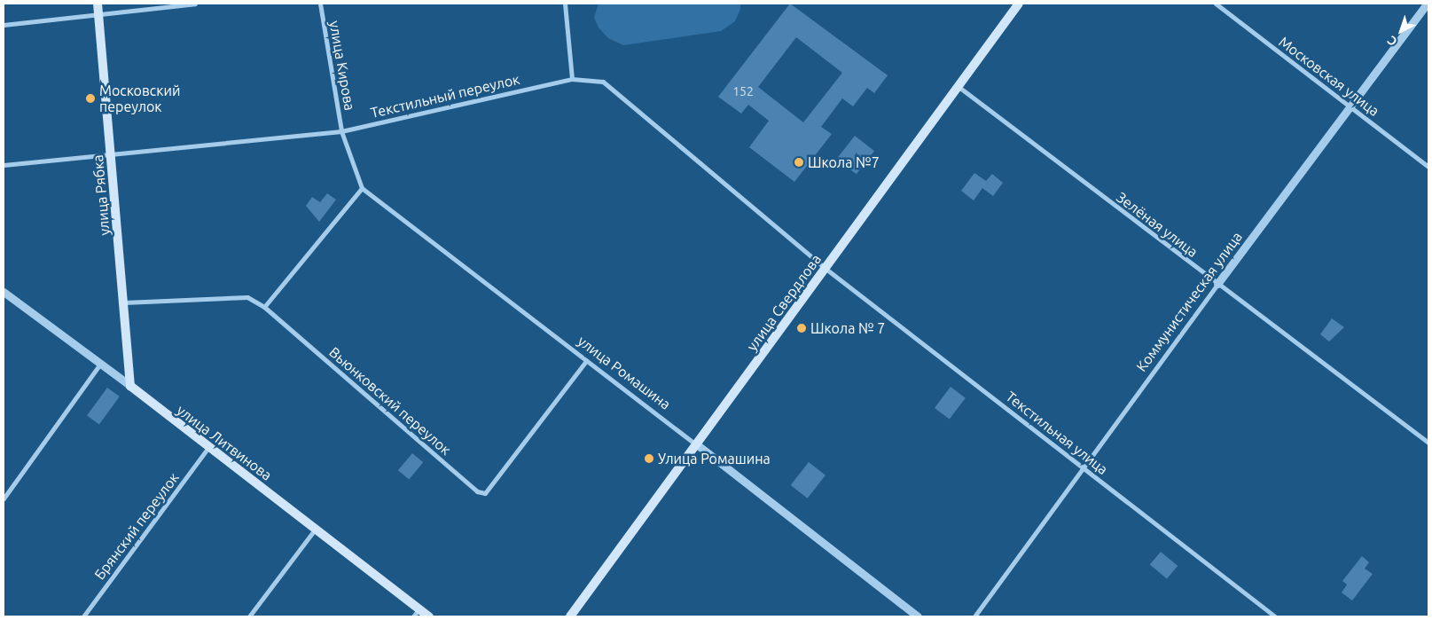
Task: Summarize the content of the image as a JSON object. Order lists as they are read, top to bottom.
{
  "streets": {
    "main road": ["улица Рябка", "улица Свердлова", "улица Литвинова"],
    "street": [
      "улица Кирова",
      "Московская улица",
      "Текстильный переулок",
      "Зелёная улица",
      "Коммунистическая улица",
      "улица Ромашина",
      "Вьюнковский переулок",
      "Текстильная улица",
      "Брянский переулок"
    ]
  },
  "crossings": [
    ["улица Кирова", "Текстильный переулок"],
    ["Московская улица", "Коммунистическая улица"],
    ["Текстильный переулок", "улица Рябка"],
    ["Текстильный переулок", "улица Свердлова"],
    ["Текстильный переулок", "Текстильная улица"],
    ["улица Рябка", "Вьюнковский переулок"],
    ["улица Рябка", "улица Литвинова"],
    ["Зелёная улица", "Коммунистическая улица"],
    ["Зелёная улица", "улица Свердлова"],
    ["Коммунистическая улица", "Текстильная улица"],
    ["улица Свердлова", "улица Ромашина"],
    ["улица Свердлова", "Текстильная улица"],
    ["улица Ромашина", "Вьюнковский переулок"],
    ["улица Литвинова", "Брянский переулок"]
  ],
  "places": [
    "Московский переулок",
    "Школа №7",
    "Школа № 7",
    "Улица Ромашина"
  ],
  "house_numbers": ["152"],
  "north": "bottom left"
}
